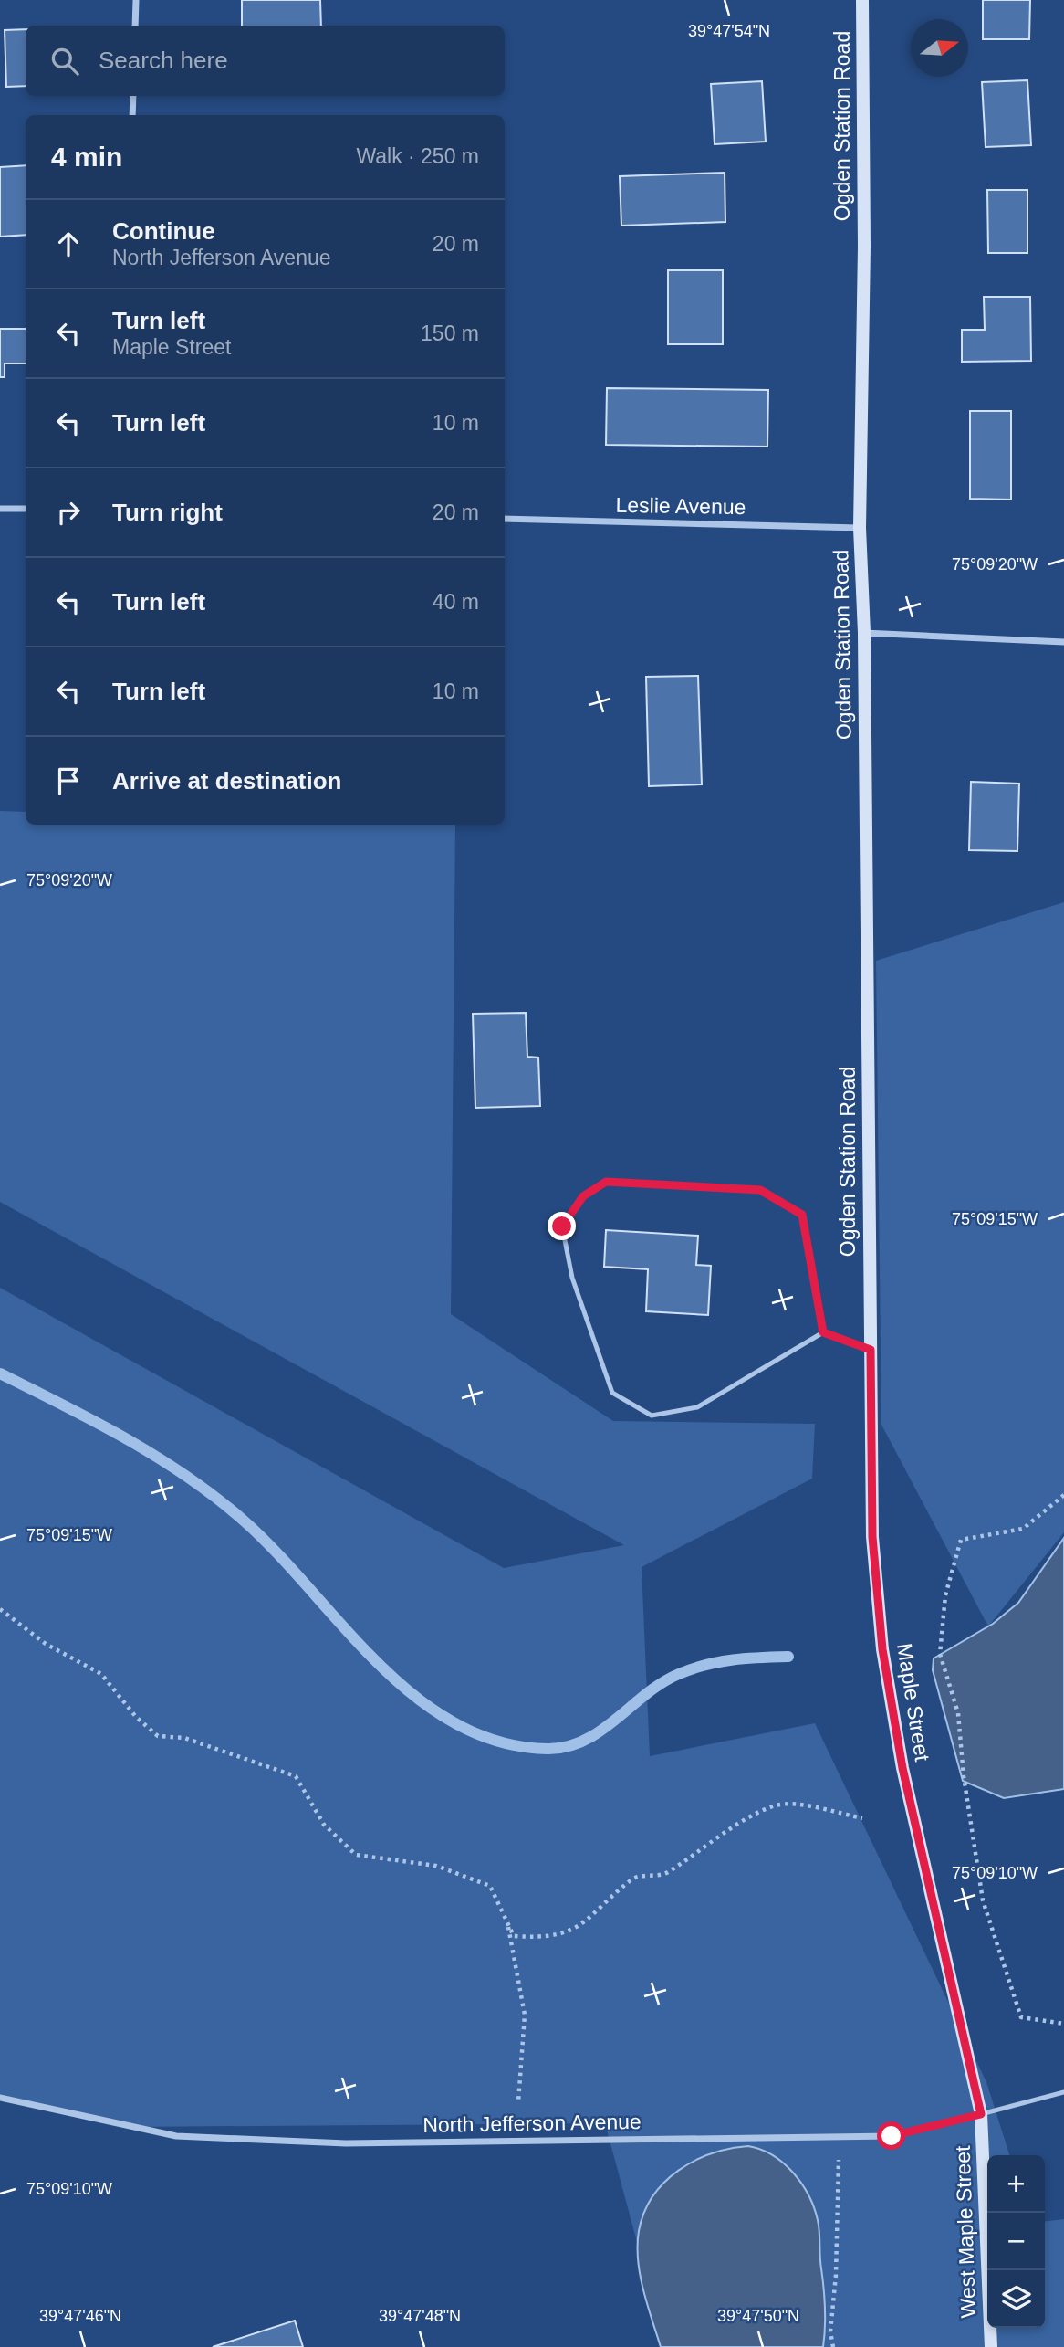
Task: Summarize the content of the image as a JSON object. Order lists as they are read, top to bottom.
{
  "streets": {
    "street": [
      "Ogden Station Road",
      "Leslie Avenue",
      "Maple Street",
      "North Jefferson Avenue",
      "West Maple Street"
    ]
  },
  "crossings": [
    ["Ogden Station Road", "Leslie Avenue"],
    ["Ogden Station Road", "Maple Street"],
    ["Maple Street", "North Jefferson Avenue"],
    ["Maple Street", "West Maple Street"],
    ["North Jefferson Avenue", "West Maple Street"]
  ],
  "north": "right",
  "page": {
    "search": "Search here",
    "heading": ["4 min", "Walk · 250 m"],
    "list": [
      ["Continue", "North Jefferson Avenue", "20 m"],
      ["Turn left", "Maple Street", "150 m"],
      ["Turn left", "10 m"],
      ["Turn right", "20 m"],
      ["Turn left", "40 m"],
      ["Turn left", "10 m"],
      "Arrive at destination"
    ],
    "map_buttons": ["+", "−"]
  },
  "coordinates": [
    "39°47'54\"N",
    "75°09'20\"W",
    "75°09'15\"W",
    "75°09'10\"W",
    "39°47'46\"N",
    "39°47'48\"N",
    "39°47'50\"N"
  ]
}
